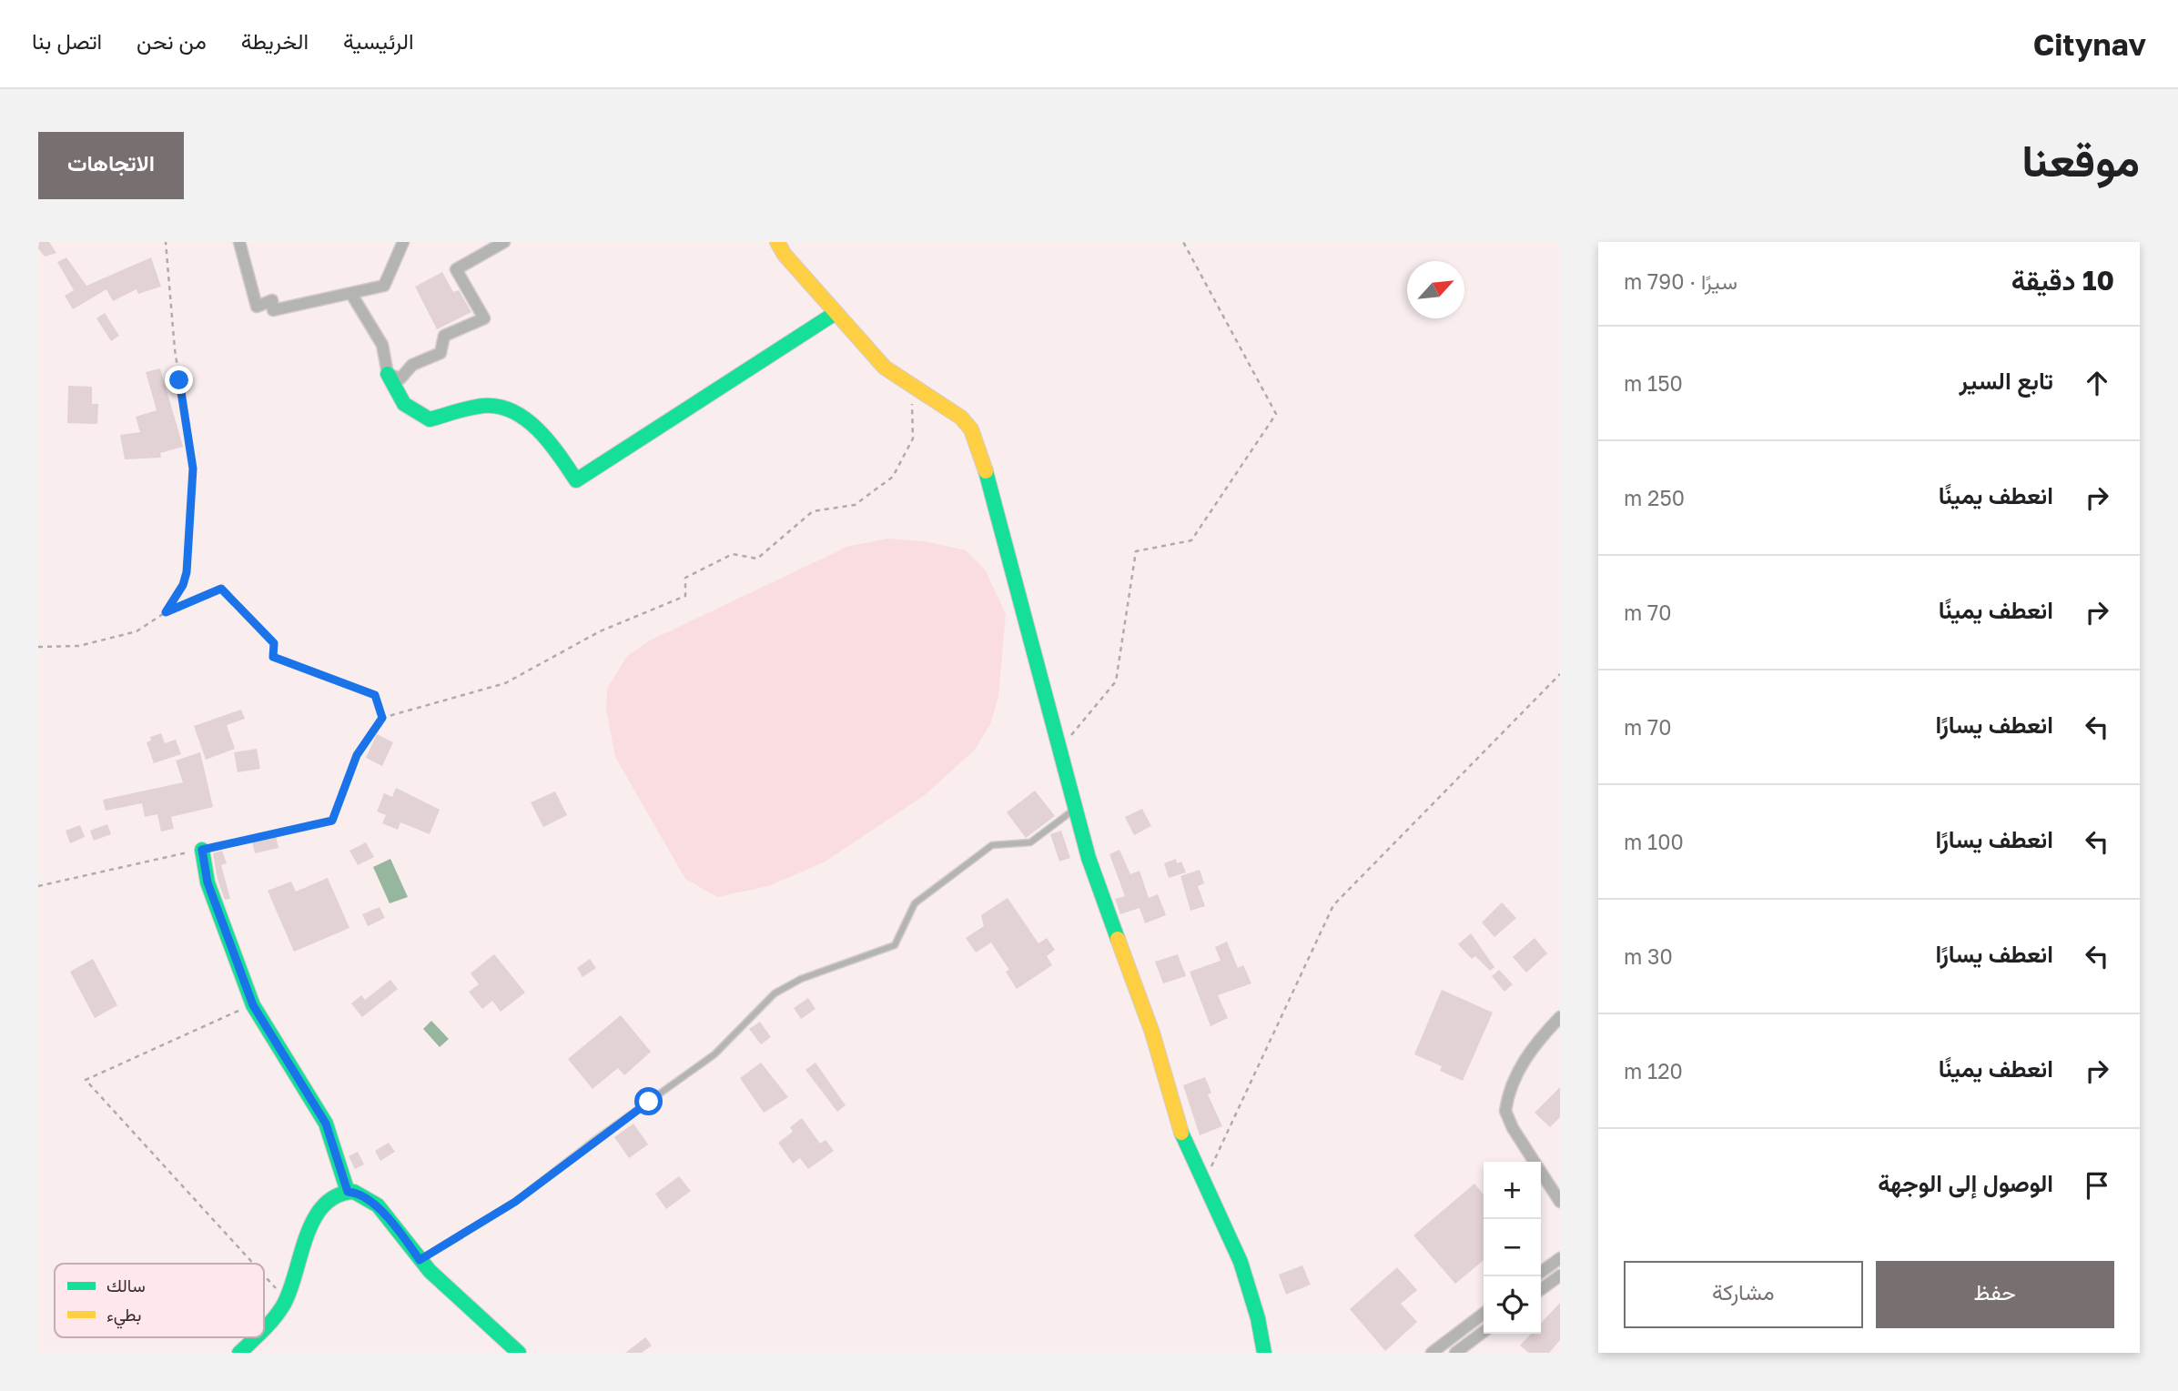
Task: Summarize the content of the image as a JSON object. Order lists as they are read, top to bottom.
{
  "legend": ["سالك", "بطيء"],
  "north": "top right",
  "page": {
    "header": "Citynav",
    "nav": [
      "الرئيسية",
      "الخريطة",
      "من نحن",
      "اتصل بنا"
    ],
    "title": "موقعنا",
    "buttons": [
      "الاتجاهات",
      ["حفظ", "مشاركة"]
    ],
    "heading": ["10 دقيقة", "سيرًا · 790 m"],
    "list": [
      ["تابع السير", "150 m"],
      ["انعطف يمينًا", "250 m"],
      ["انعطف يمينًا", "70 m"],
      ["انعطف يسارًا", "70 m"],
      ["انعطف يسارًا", "100 m"],
      ["انعطف يسارًا", "30 m"],
      ["انعطف يمينًا", "120 m"],
      "الوصول إلى الوجهة"
    ],
    "map_buttons": ["+", "−"]
  }
}
